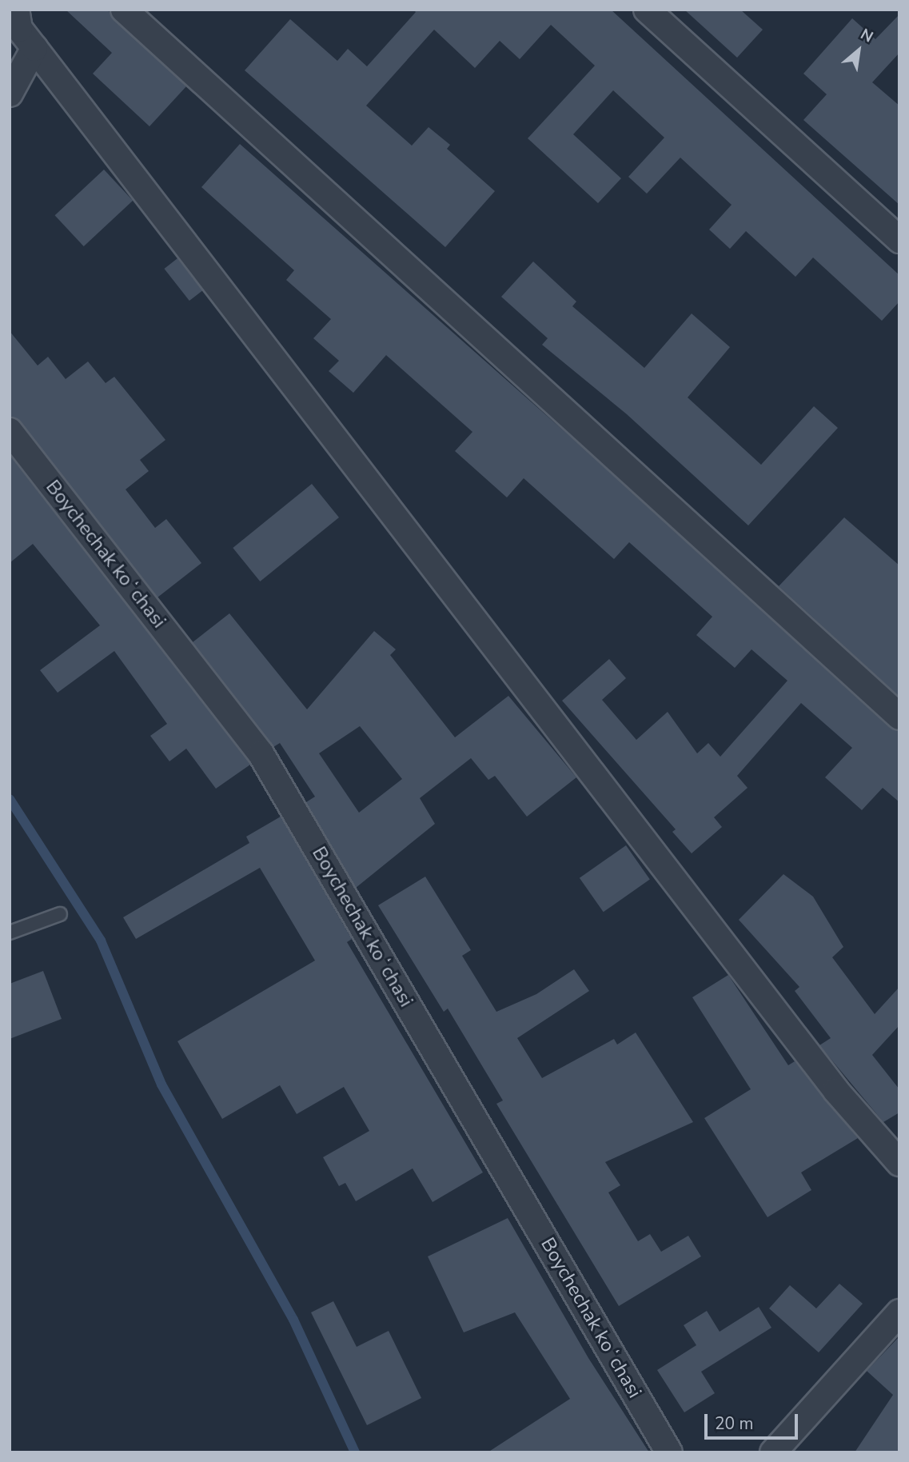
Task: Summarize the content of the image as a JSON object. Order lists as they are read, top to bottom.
{
  "streets": {
    "street": ["Boychechak koʻchasi"]
  },
  "scale_bar": "20 m",
  "north": "top right"
}
